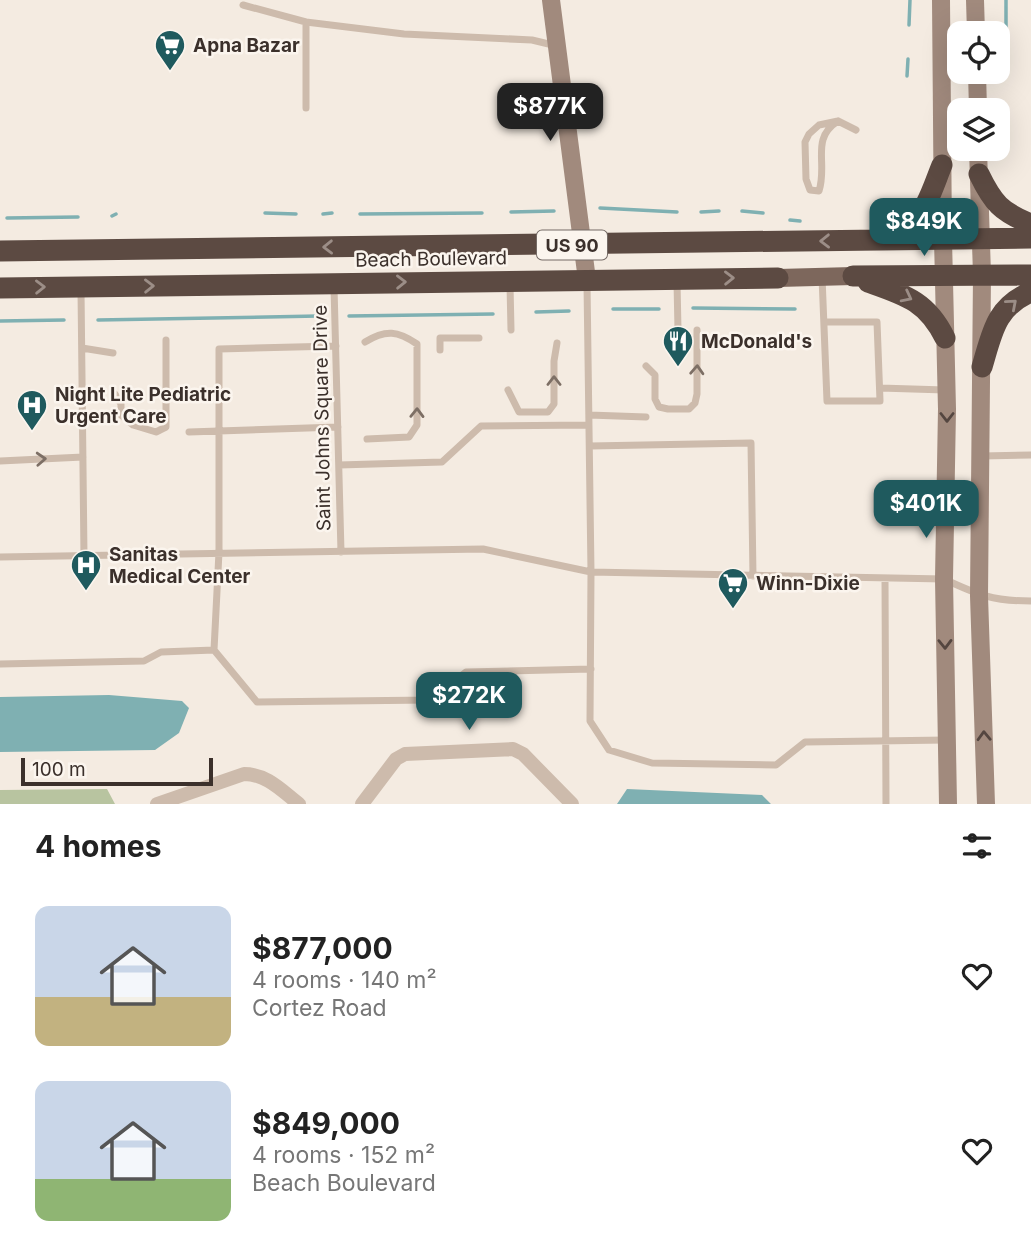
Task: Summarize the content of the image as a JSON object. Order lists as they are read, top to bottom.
{
  "streets": {
    "highway": ["US 90", "Beach Boulevard"],
    "lane": ["Saint Johns Square Drive"]
  },
  "crossings": [
    ["Beach Boulevard", "Saint Johns Square Drive"]
  ],
  "places": {
    "supermarket": ["Apna Bazar", "Winn-Dixie"],
    "restaurant": ["McDonald's"],
    "hospital": ["Night Lite Pediatric Urgent Care", "Sanitas Medical Center"]
  },
  "scale_bar": "100 m",
  "page": {
    "price": [
      "$877K",
      "$849K",
      "$401K",
      "$272K"
    ],
    "scale": "100 m",
    "heading": "4 homes",
    "list": [
      {
        "name": "$877,000",
        "note": "4 rooms · 140 m² · Cortez Road"
      },
      {
        "name": "$849,000",
        "note": "4 rooms · 152 m² · Beach Boulevard"
      }
    ]
  }
}
